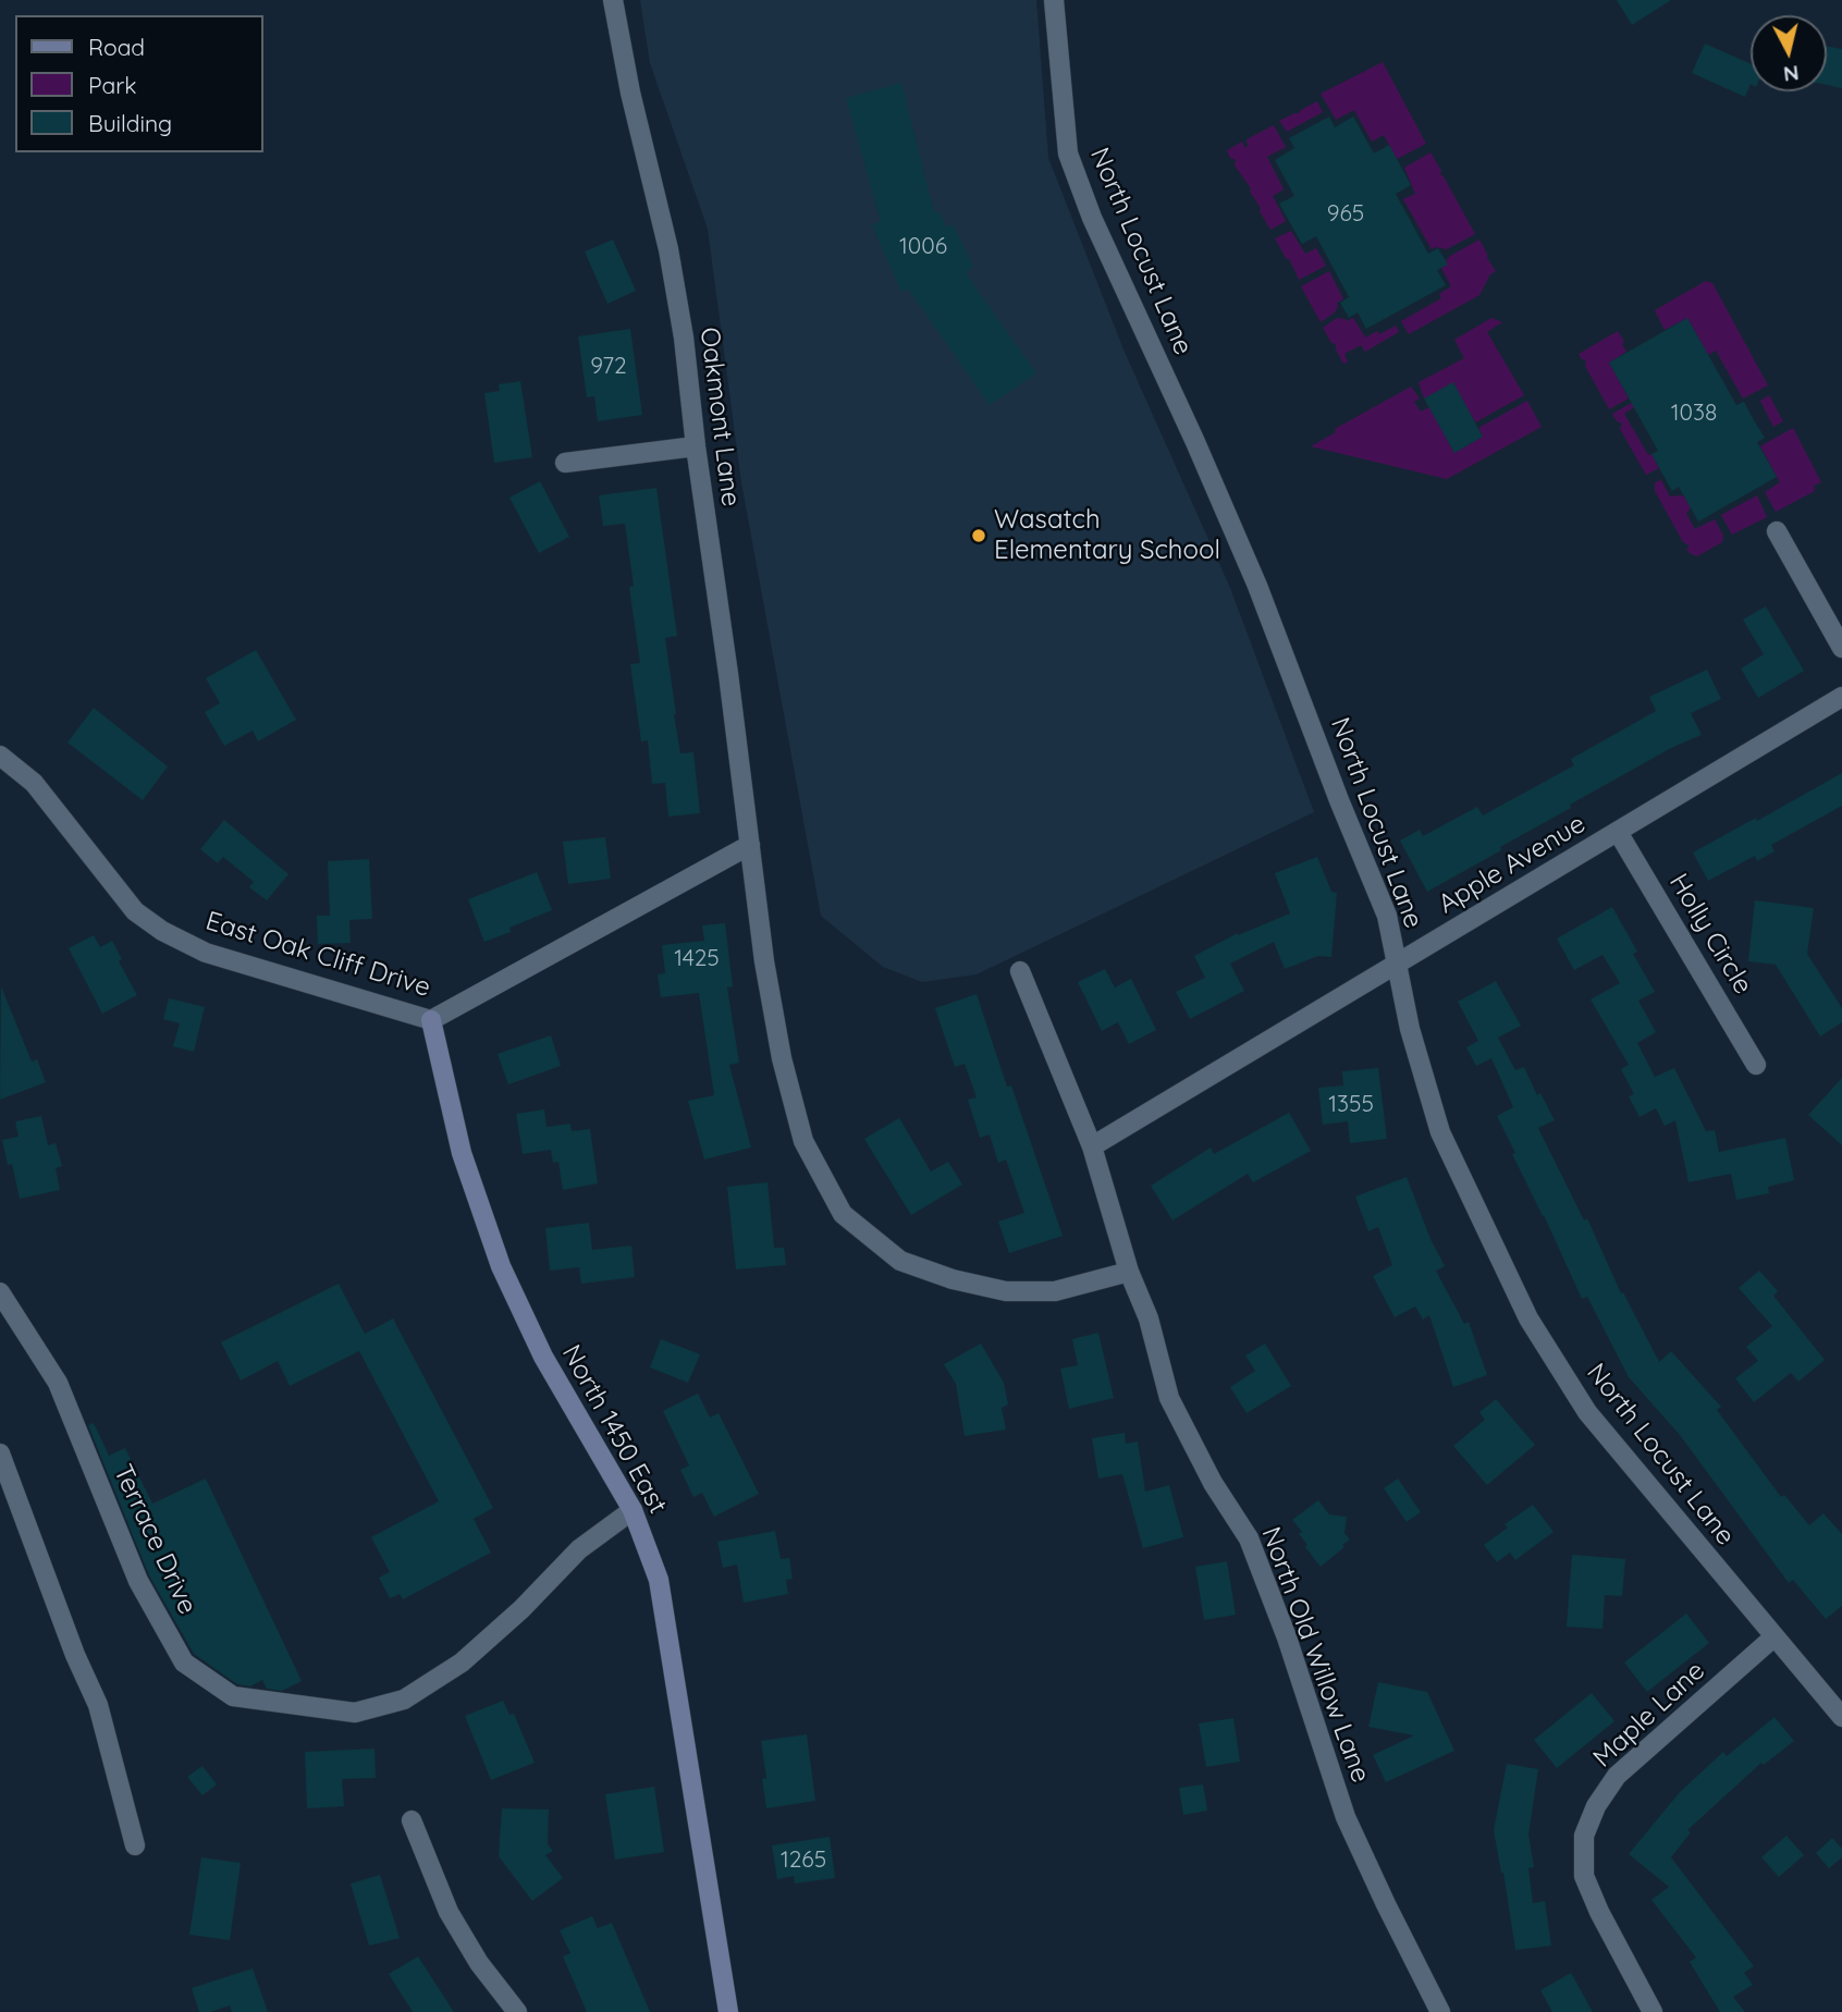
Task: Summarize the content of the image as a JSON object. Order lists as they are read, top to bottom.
{
  "streets": {
    "street": [
      "North Locust Lane",
      "Oakmont Lane",
      "Apple Avenue",
      "Holly Circle",
      "East Oak Cliff Drive",
      "North 1450 East",
      "Terrace Drive",
      "North Old Willow Lane",
      "Maple Lane"
    ]
  },
  "crossings": [
    ["North Locust Lane", "Apple Avenue"],
    ["North Locust Lane", "Maple Lane"],
    ["Oakmont Lane", "East Oak Cliff Drive"],
    ["Oakmont Lane", "North Old Willow Lane"],
    ["Apple Avenue", "Holly Circle"],
    ["Apple Avenue", "North Old Willow Lane"],
    ["East Oak Cliff Drive", "North 1450 East"],
    ["North 1450 East", "Terrace Drive"]
  ],
  "places": ["Wasatch Elementary School"],
  "house_numbers": [
    "965",
    "1006",
    "972",
    "1038",
    "1425",
    "1355",
    "1265"
  ],
  "legend": ["Road", "Park", "Building"],
  "north": "bottom"
}
